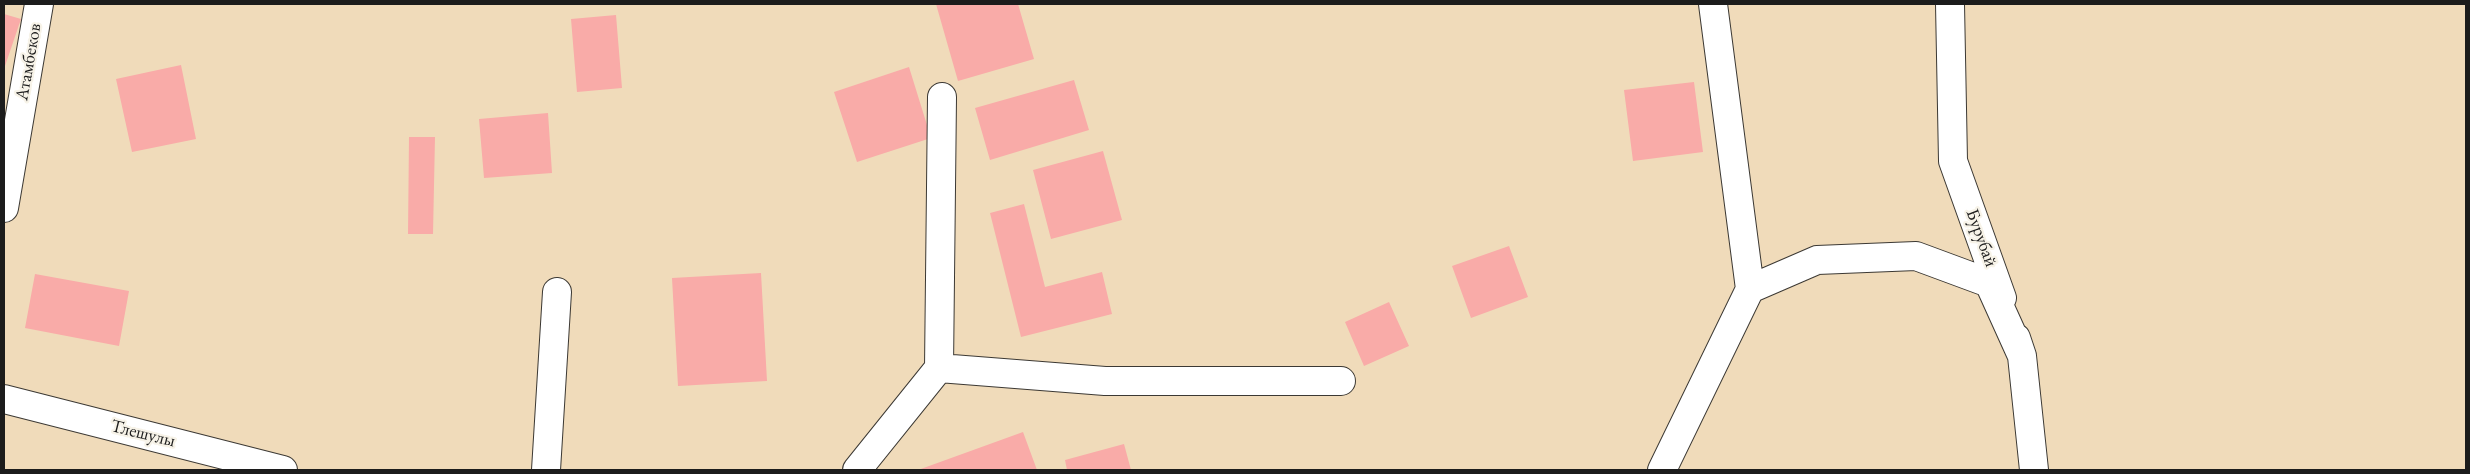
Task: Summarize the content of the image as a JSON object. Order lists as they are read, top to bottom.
{
  "streets": {
    "street": ["Атамбеков", "Бурубай", "Тлешулы"]
  }
}
